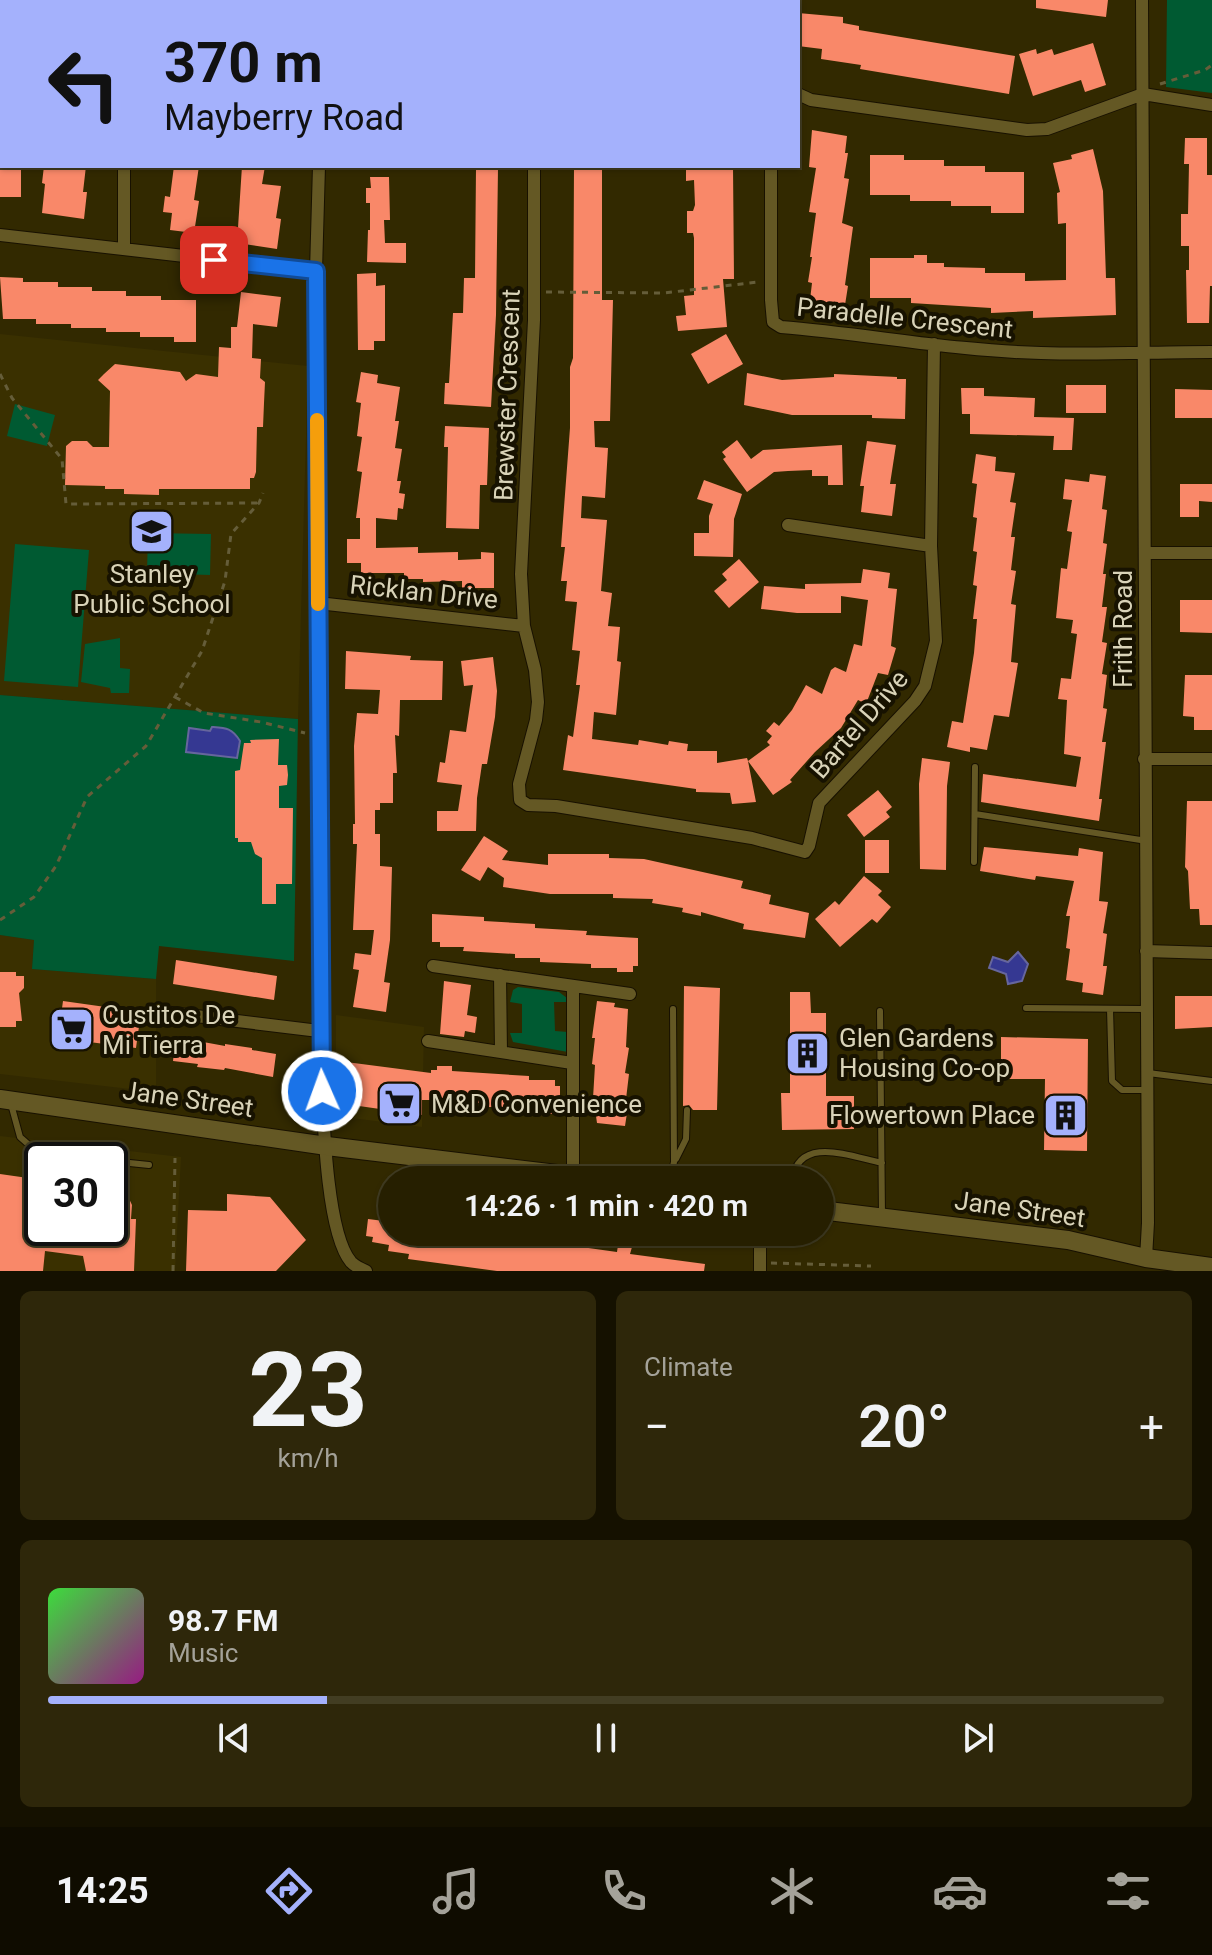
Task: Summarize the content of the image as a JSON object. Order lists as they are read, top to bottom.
{
  "streets": {
    "main road": ["Jane Street"],
    "street": [
      "Paradelle Crescent",
      "Brewster Crescent",
      "Ricklan Drive",
      "Frith Road",
      "Bartel Drive"
    ]
  },
  "crossings": [
    ["Paradelle Crescent", "Frith Road"],
    ["Paradelle Crescent", "Bartel Drive"],
    ["Brewster Crescent", "Ricklan Drive"],
    ["Brewster Crescent", "Bartel Drive"],
    ["Ricklan Drive", "Bartel Drive"],
    ["Frith Road", "Jane Street"]
  ],
  "places": {
    "school or university": ["Stanley Public School"],
    "supermarket": ["Custitos De Mi Tierra", "M&D Convenience"],
    "building": ["Glen Gardens Housing Co-op", "Flowertown Place"]
  },
  "page": {
    "turn": ["370 m", "Mayberry Road"],
    "limit": "30",
    "trip": "14:26 · 1 min · 420 m",
    "tile": [
      ["23", "km/h"],
      "Climate"
    ],
    "heat": ["−", "20°", "+"],
    "song": ["98.7 FM", "Music"],
    "tabs": "14:25"
  }
}
